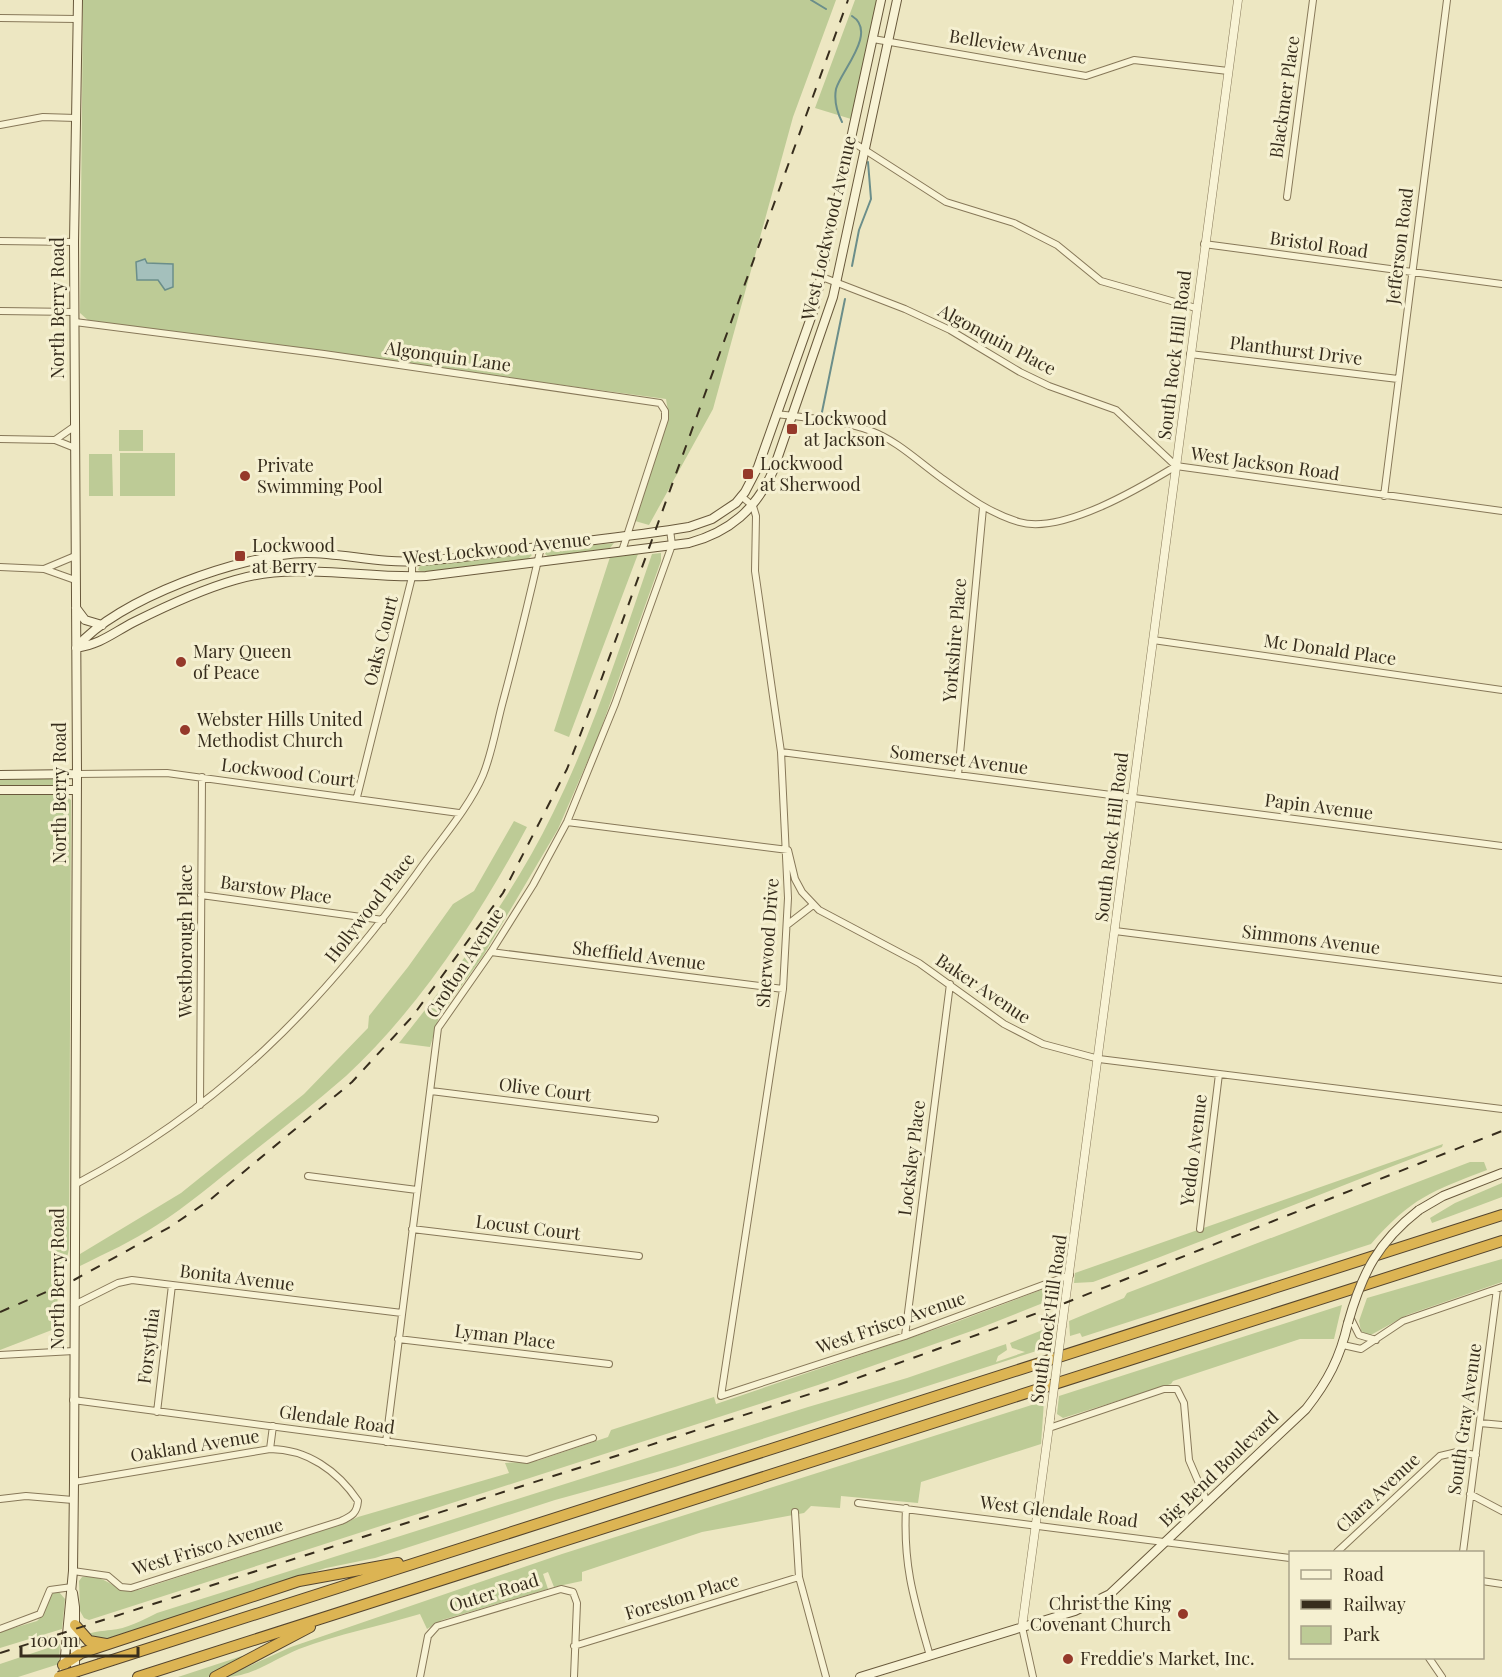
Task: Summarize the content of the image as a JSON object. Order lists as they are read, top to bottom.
{
  "streets": {
    "main road": ["West Lockwood Avenue", "North Berry Road", "Big Bend Boulevard"],
    "street": [
      "Belleview Avenue",
      "Blackmer Place",
      "Bristol Road",
      "Jefferson Road",
      "Algonquin Place",
      "Planthurst Drive",
      "South Rock Hill Road",
      "Algonquin Lane",
      "West Jackson Road",
      "Yorkshire Place",
      "Oaks Court",
      "Mc Donald Place",
      "Somerset Avenue",
      "Lockwood Court",
      "Papin Avenue",
      "Barstow Place",
      "Hollywood Place",
      "Simmons Avenue",
      "Westborough Place",
      "Sherwood Drive",
      "Sheffield Avenue",
      "Crofton Avenue",
      "Baker Avenue",
      "Olive Court",
      "Yeddo Avenue",
      "Locksley Place",
      "Locust Court",
      "Bonita Avenue",
      "West Frisco Avenue",
      "Lyman Place",
      "Forsythia",
      "South Gray Avenue",
      "Glendale Road",
      "Oakland Avenue",
      "Clara Avenue",
      "West Glendale Road",
      "Outer Road",
      "Foreston Place"
    ]
  },
  "crossings": [
    ["Belleview Avenue", "West Lockwood Avenue"],
    ["Belleview Avenue", "South Rock Hill Road"],
    ["West Lockwood Avenue", "North Berry Road"],
    ["West Lockwood Avenue", "Algonquin Place"],
    ["West Lockwood Avenue", "Algonquin Lane"],
    ["West Lockwood Avenue", "West Jackson Road"],
    ["West Lockwood Avenue", "Oaks Court"],
    ["West Lockwood Avenue", "Hollywood Place"],
    ["West Lockwood Avenue", "Sherwood Drive"],
    ["West Lockwood Avenue", "Crofton Avenue"],
    ["Bristol Road", "Jefferson Road"],
    ["Bristol Road", "South Rock Hill Road"],
    ["Jefferson Road", "Planthurst Drive"],
    ["Jefferson Road", "West Jackson Road"],
    ["North Berry Road", "Algonquin Lane"],
    ["North Berry Road", "Lockwood Court"],
    ["North Berry Road", "Hollywood Place"],
    ["North Berry Road", "Bonita Avenue"],
    ["North Berry Road", "West Frisco Avenue"],
    ["North Berry Road", "Glendale Road"],
    ["North Berry Road", "Oakland Avenue"],
    ["Algonquin Place", "South Rock Hill Road"],
    ["Algonquin Place", "West Jackson Road"],
    ["Planthurst Drive", "South Rock Hill Road"],
    ["South Rock Hill Road", "West Jackson Road"],
    ["South Rock Hill Road", "Mc Donald Place"],
    ["South Rock Hill Road", "Somerset Avenue"],
    ["South Rock Hill Road", "Papin Avenue"],
    ["South Rock Hill Road", "Simmons Avenue"],
    ["South Rock Hill Road", "Baker Avenue"],
    ["South Rock Hill Road", "West Frisco Avenue"],
    ["South Rock Hill Road", "Big Bend Boulevard"],
    ["South Rock Hill Road", "West Glendale Road"],
    ["West Jackson Road", "Yorkshire Place"],
    ["Yorkshire Place", "Somerset Avenue"],
    ["Oaks Court", "Lockwood Court"],
    ["Somerset Avenue", "Papin Avenue"],
    ["Somerset Avenue", "Sherwood Drive"],
    ["Lockwood Court", "Hollywood Place"],
    ["Lockwood Court", "Westborough Place"],
    ["Barstow Place", "Hollywood Place"],
    ["Barstow Place", "Westborough Place"],
    ["Hollywood Place", "Westborough Place"],
    ["Sherwood Drive", "Sheffield Avenue"],
    ["Sherwood Drive", "Baker Avenue"],
    ["Sherwood Drive", "West Frisco Avenue"],
    ["Sheffield Avenue", "Crofton Avenue"],
    ["Crofton Avenue", "Olive Court"],
    ["Crofton Avenue", "Locust Court"],
    ["Crofton Avenue", "Bonita Avenue"],
    ["Crofton Avenue", "Lyman Place"],
    ["Crofton Avenue", "Glendale Road"],
    ["Baker Avenue", "Yeddo Avenue"],
    ["Baker Avenue", "Locksley Place"],
    ["Locksley Place", "West Frisco Avenue"],
    ["Bonita Avenue", "Forsythia"],
    ["West Frisco Avenue", "Oakland Avenue"],
    ["Forsythia", "Glendale Road"],
    ["South Gray Avenue", "Clara Avenue"],
    ["Big Bend Boulevard", "West Glendale Road"],
    ["Outer Road", "Foreston Place"]
  ],
  "places": {
    "transit": ["Lockwood at Jackson", "Lockwood at Sherwood", "Lockwood at Berry"],
    "other": [
      "Private Swimming Pool",
      "Mary Queen of Peace",
      "Webster Hills United Methodist Church",
      "Christ the King Covenant Church",
      "Freddie's Market, Inc."
    ]
  },
  "legend": ["Road", "Railway", "Park"],
  "scale_bar": "100 m"
}
